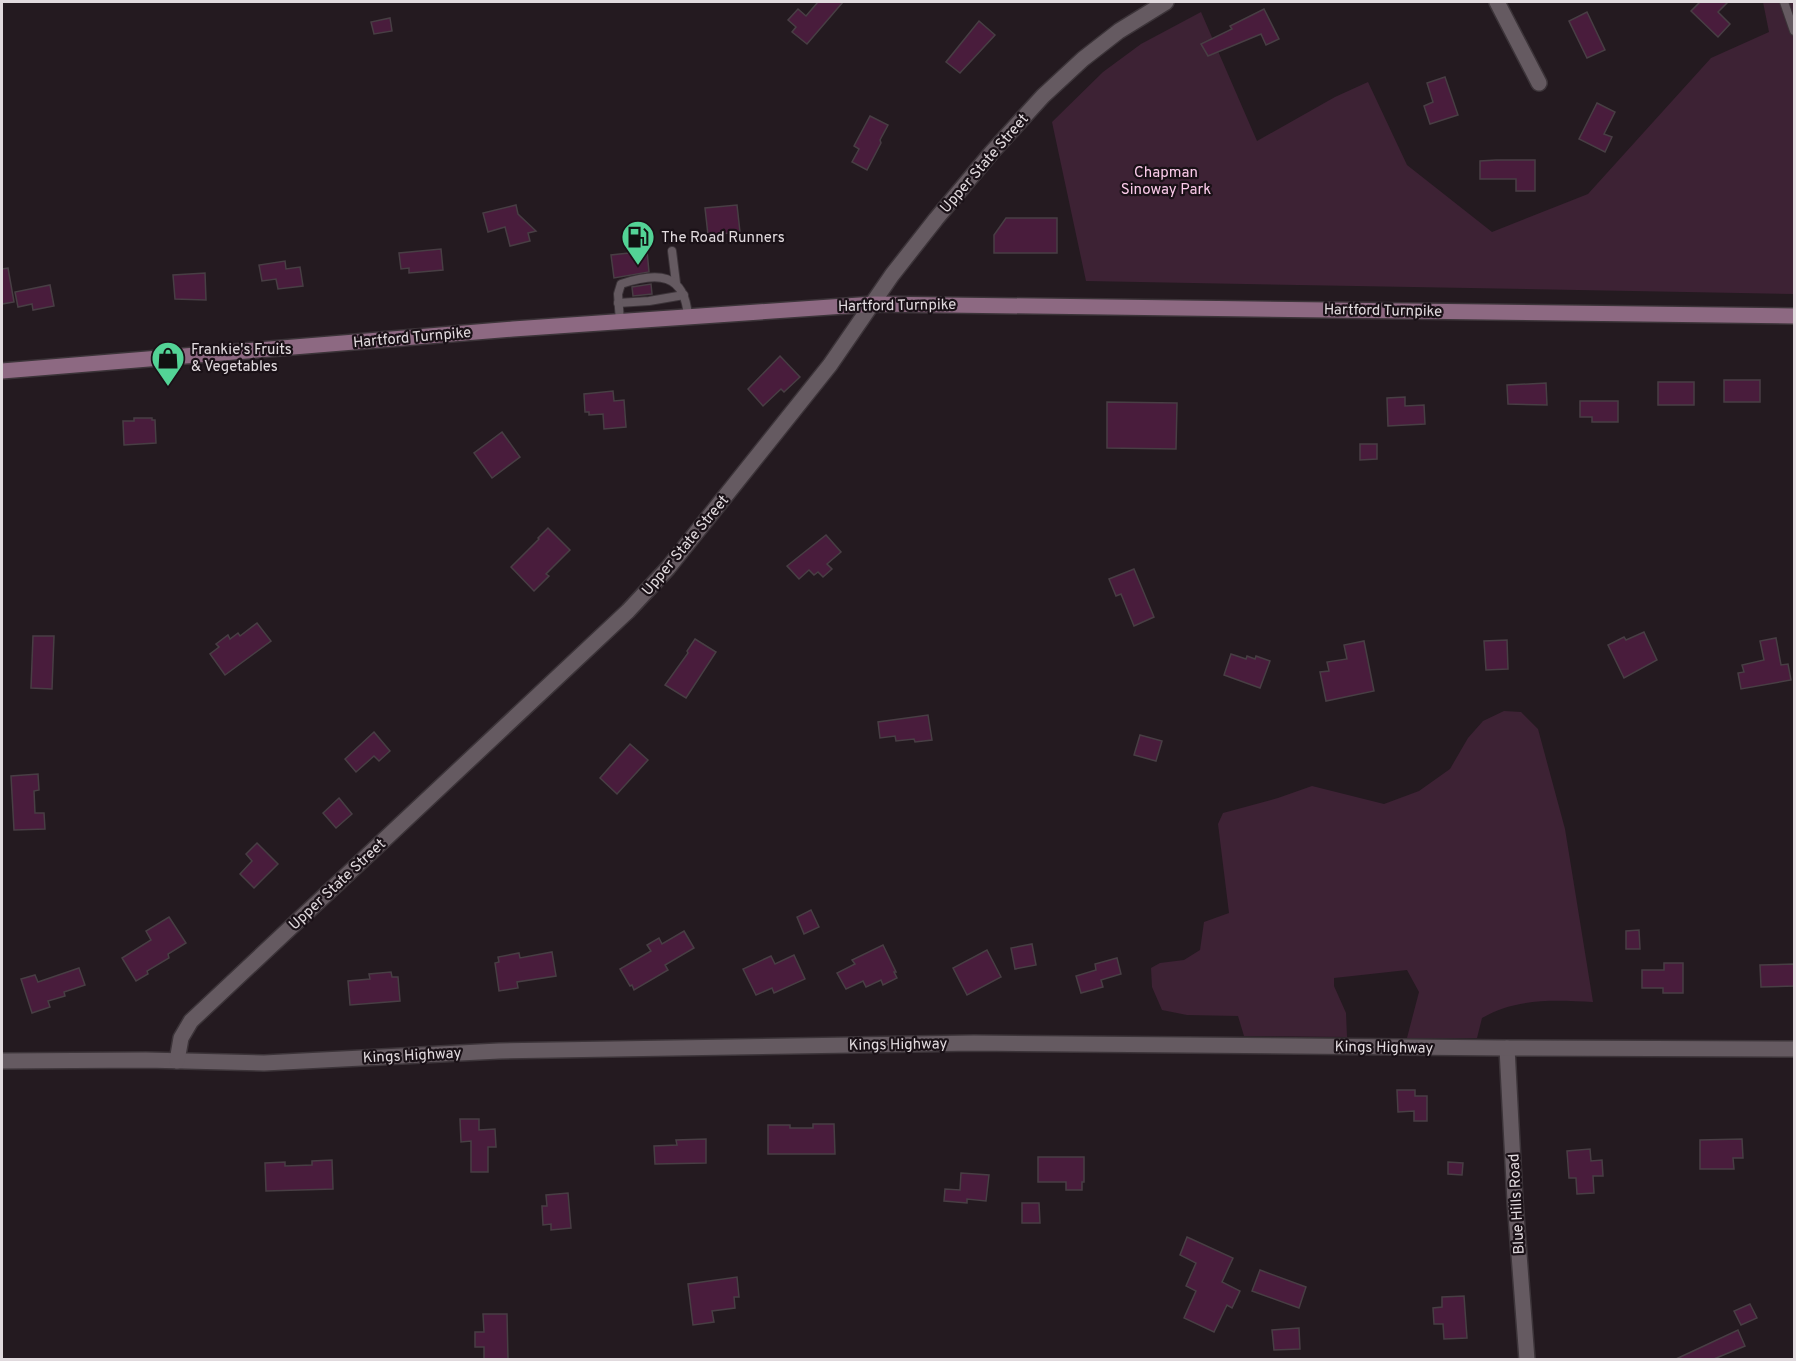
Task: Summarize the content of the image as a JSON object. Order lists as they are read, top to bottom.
{
  "streets": {
    "main road": ["Hartford Turnpike"],
    "street": ["Upper State Street", "Kings Highway", "Blue Hills Road"]
  },
  "crossings": [
    ["Upper State Street", "Hartford Turnpike"],
    ["Upper State Street", "Kings Highway"],
    ["Kings Highway", "Blue Hills Road"]
  ],
  "parks": ["Chapman Sinoway Park"],
  "places": {
    "fuel station": ["The Road Runners"],
    "shop": ["Frankie's Fruits & Vegetables"]
  }
}
